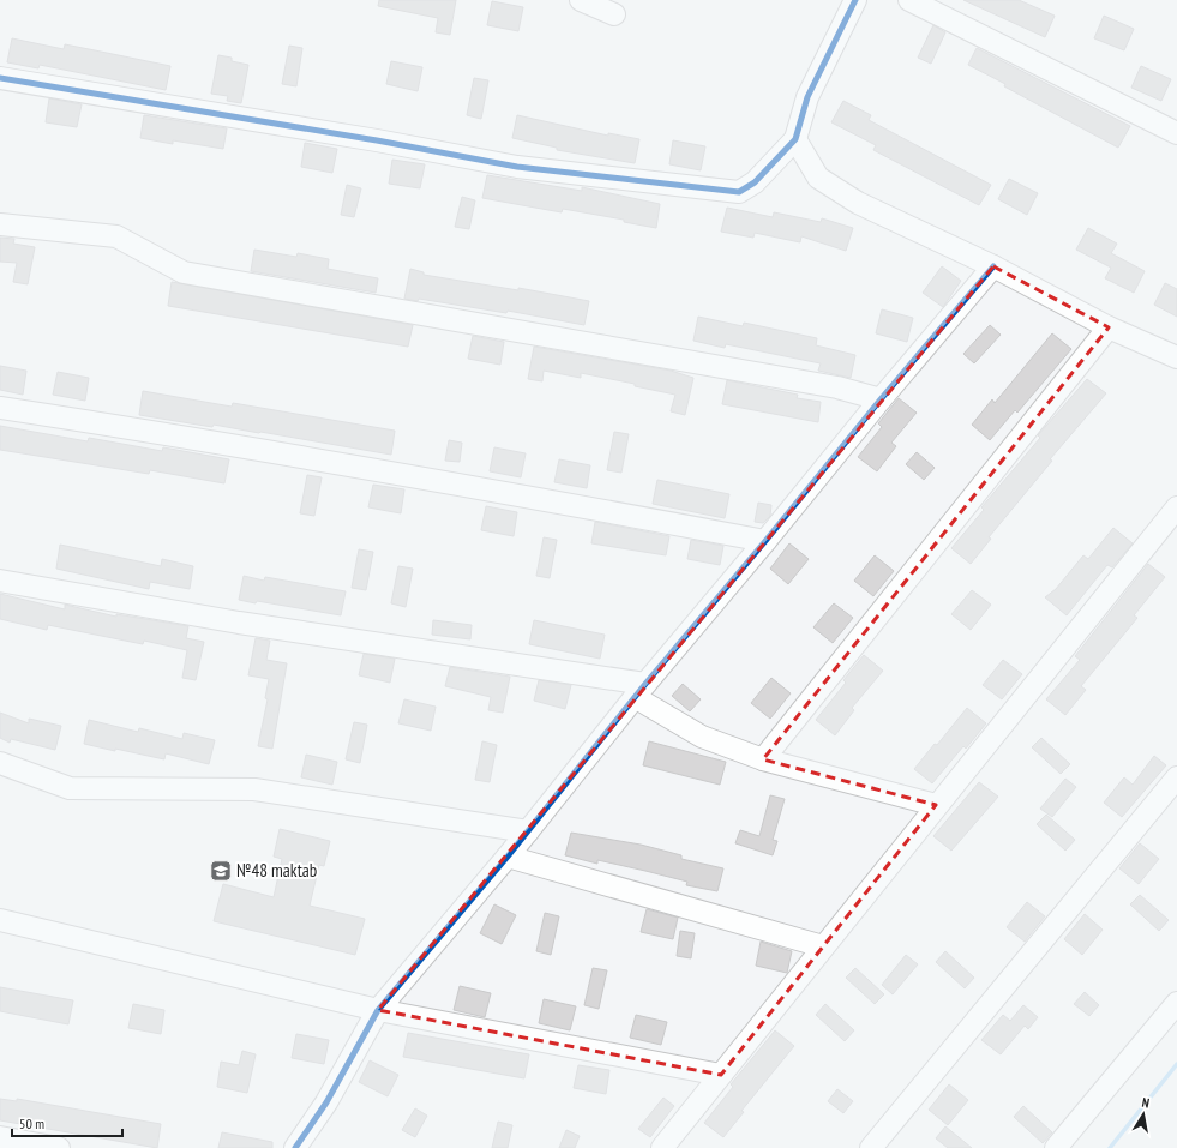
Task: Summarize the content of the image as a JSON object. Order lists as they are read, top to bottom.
{
  "places": {
    "school or university": ["№48 maktab"]
  },
  "scale_bar": "50 m",
  "north": "top"
}
